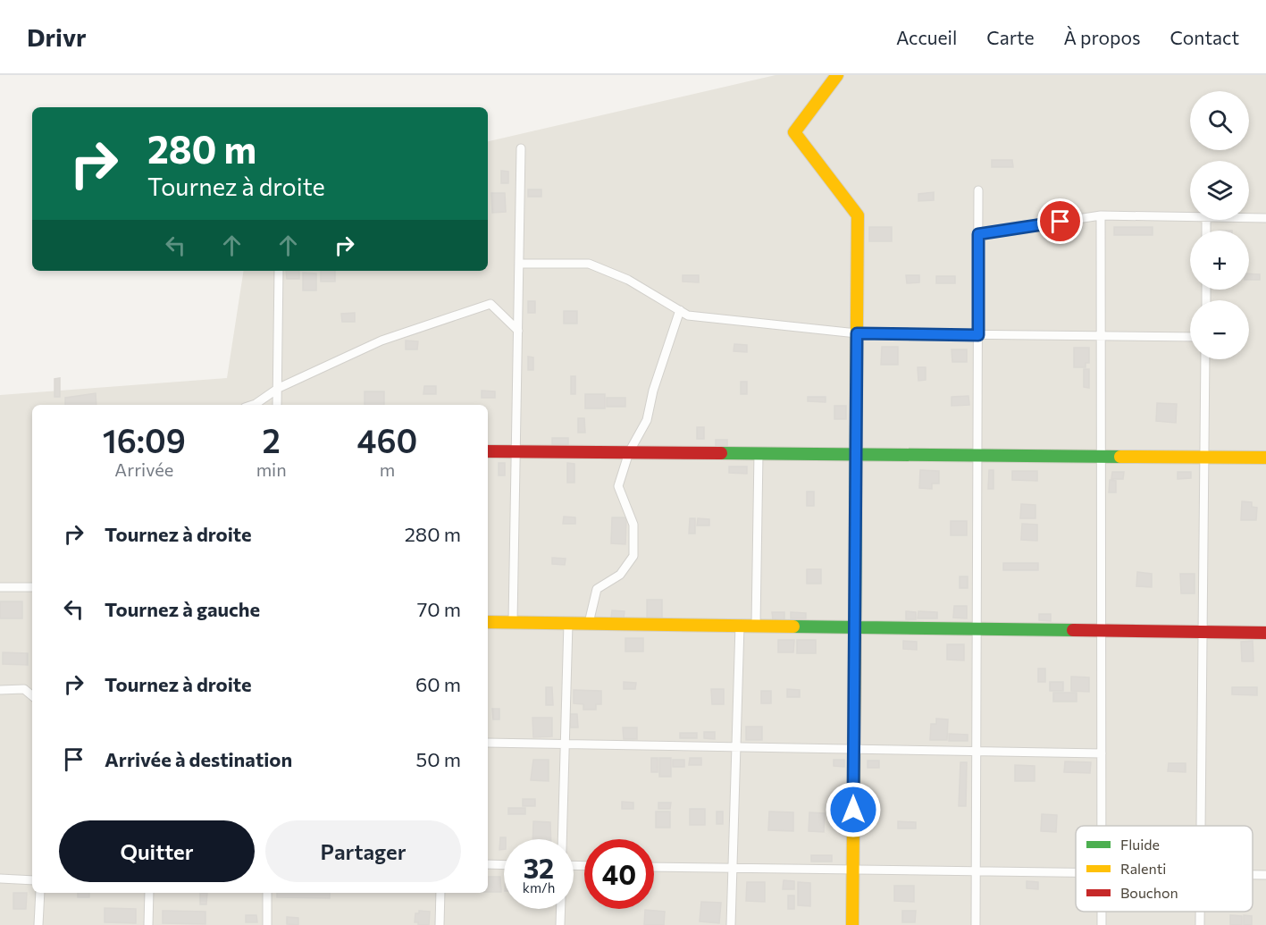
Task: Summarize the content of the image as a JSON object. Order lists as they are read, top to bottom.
{
  "legend": ["Fluide", "Ralenti", "Bouchon"],
  "page": {
    "header": "Drivr",
    "nav": [
      "Accueil",
      "Carte",
      "À propos",
      "Contact"
    ],
    "map_buttons": ["+", "−"],
    "turn": ["280 m", "Tournez à droite"],
    "eta": [
      "16:09",
      "Arrivée",
      "2",
      "min",
      "460",
      "m"
    ],
    "list": [
      {
        "name": "Tournez à droite",
        "value": "280 m"
      },
      {
        "name": "Tournez à gauche",
        "value": "70 m"
      },
      {
        "name": "Tournez à droite",
        "value": "60 m"
      },
      {
        "name": "Arrivée à destination",
        "value": "50 m"
      }
    ],
    "buttons": ["Quitter", "Partager"],
    "speed": "32 km/h",
    "limit": "40"
  }
}
